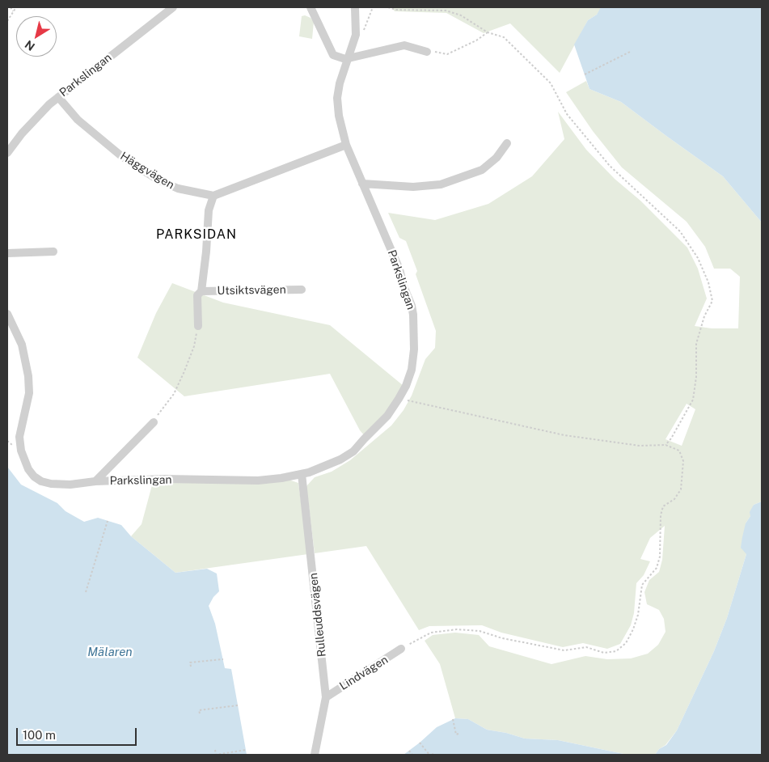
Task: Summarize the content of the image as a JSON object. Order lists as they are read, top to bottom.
{
  "streets": {
    "street": [
      "Parkslingan",
      "Häggvägen",
      "Utsiktsvägen",
      "Rulleuddsvägen",
      "Lindvägen"
    ]
  },
  "crossings": [
    ["Parkslingan", "Häggvägen"],
    ["Parkslingan", "Rulleuddsvägen"],
    ["Häggvägen", "Utsiktsvägen"],
    ["Rulleuddsvägen", "Lindvägen"]
  ],
  "districts": ["PARKSIDAN"],
  "water": ["Mälaren"],
  "scale_bar": "100 m",
  "north": "bottom left"
}
